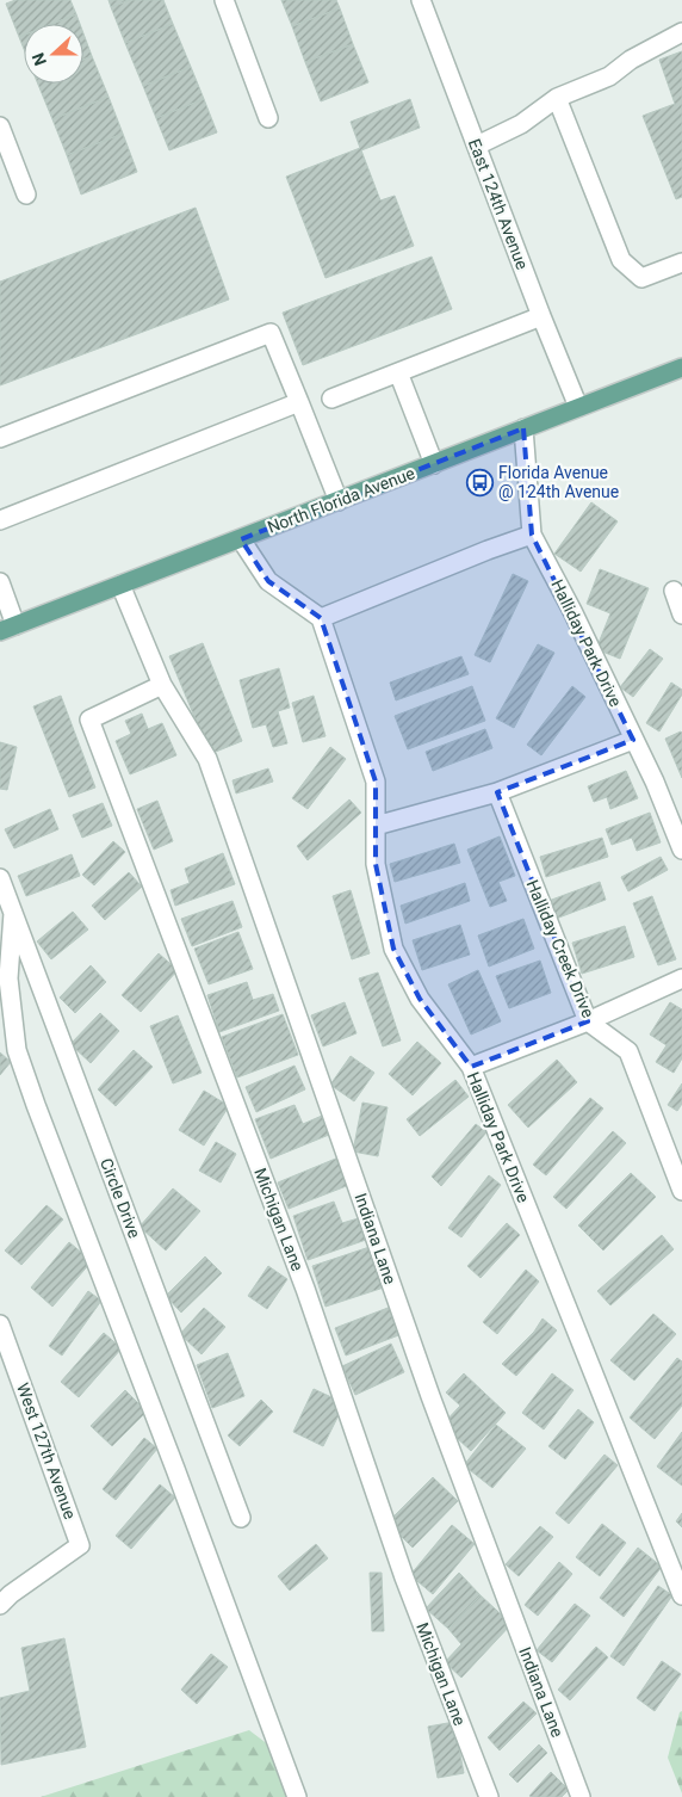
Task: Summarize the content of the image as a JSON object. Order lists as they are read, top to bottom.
{
  "streets": {
    "main road": ["North Florida Avenue"],
    "street": [
      "East 124th Avenue",
      "Halliday Park Drive",
      "Halliday Creek Drive",
      "Circle Drive",
      "Michigan Lane",
      "Indiana Lane",
      "West 127th Avenue"
    ]
  },
  "crossings": [
    ["East 124th Avenue", "North Florida Avenue"],
    ["North Florida Avenue", "Halliday Park Drive"],
    ["North Florida Avenue", "Indiana Lane"],
    ["Michigan Lane", "Indiana Lane"]
  ],
  "places": {
    "bus stop": ["Florida Avenue @ 124th Avenue"]
  },
  "north": "left"
}
